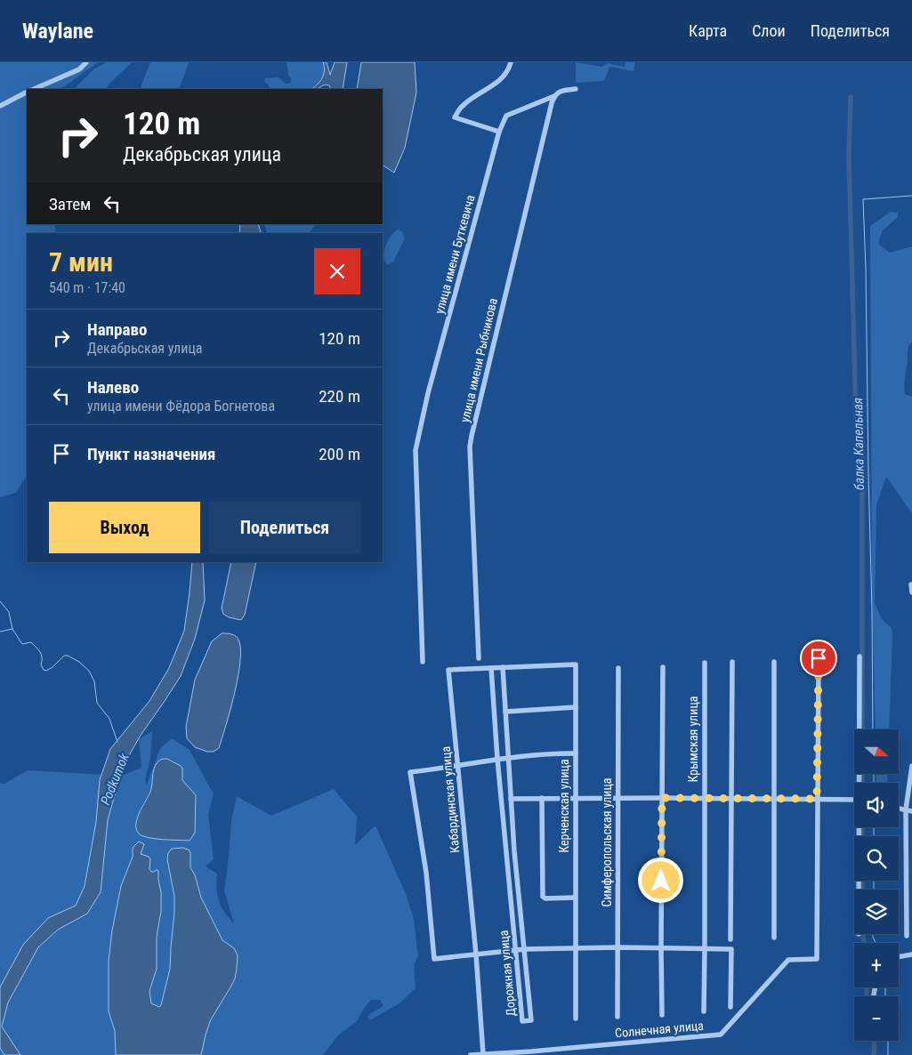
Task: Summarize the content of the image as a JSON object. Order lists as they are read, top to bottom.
{
  "streets": {
    "street": [
      "улица имени Буткевича",
      "улица имени Рыбникова",
      "Крымская улица",
      "Кабардинская улица",
      "Керченская улица",
      "Симферопольская улица",
      "Дорожная улица",
      "Солнечная улица"
    ]
  },
  "crossings": [
    ["улица имени Буткевича", "улица имени Рыбникова"],
    ["Кабардинская улица", "Керченская улица"],
    ["Кабардинская улица", "Дорожная улица"],
    ["Кабардинская улица", "Солнечная улица"]
  ],
  "water": ["балка Капельная", "Podkumok"],
  "north": "right",
  "page": {
    "header": "Waylane",
    "nav": ["Карта", "Слои", "Поделиться"],
    "turn": ["120 m", "Декабрьская улица"],
    "then": "Затем",
    "heading": ["7 мин", "540 m · 17:40"],
    "list": [
      {
        "name": "Направо",
        "note": "Декабрьская улица",
        "value": "120 m"
      },
      {
        "name": "Налево",
        "note": "улица имени Фёдора Богнетова",
        "value": "220 m"
      },
      {
        "name": "Пункт назначения",
        "value": "200 m"
      }
    ],
    "buttons": ["Выход", "Поделиться"],
    "map_buttons": ["+", "−"]
  }
}
